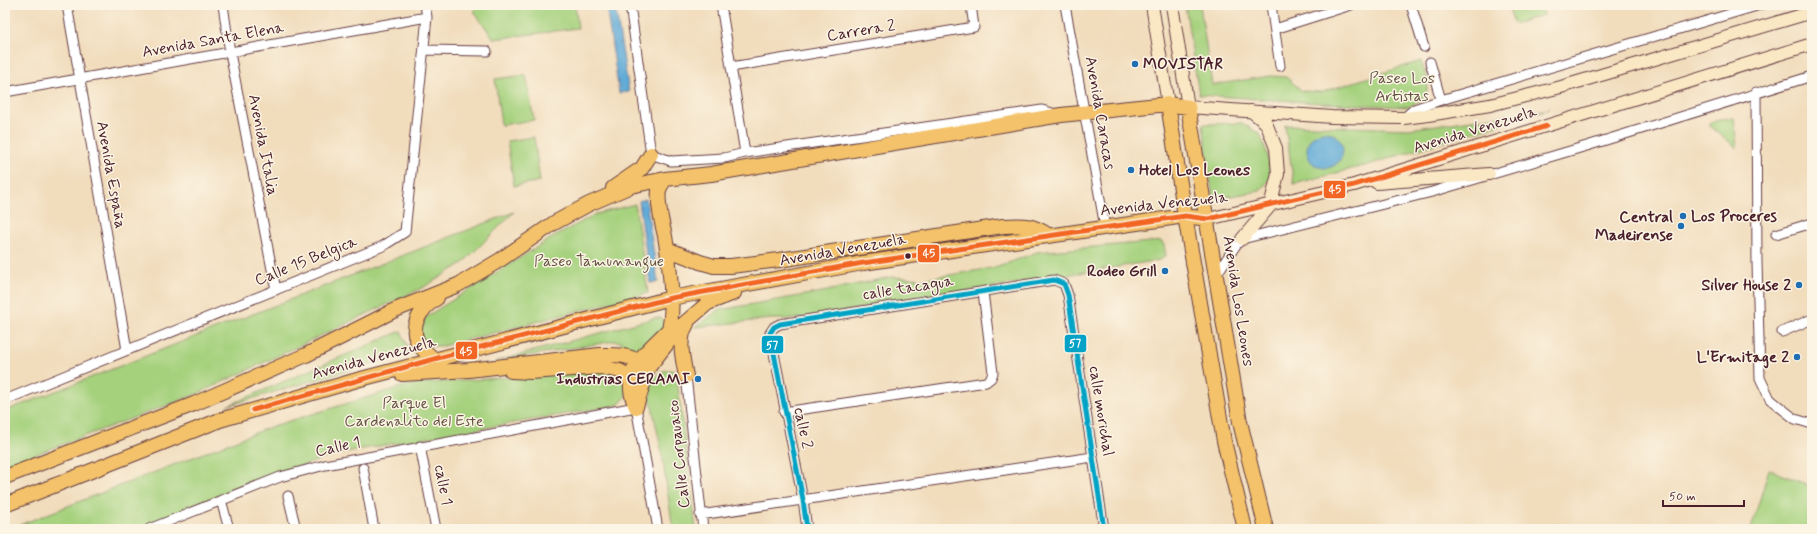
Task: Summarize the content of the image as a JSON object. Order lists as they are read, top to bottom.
{
  "streets": {
    "main road": ["Avenida Venezuela", "Avenida Los Leones"],
    "street": [
      "Carrera 2",
      "Avenida Santa Elena",
      "Avenida Caracas",
      "Avenida Italia",
      "Avenida España",
      "Calle 15 Belgica",
      "calle tacagua",
      "calle morichal",
      "calle 2",
      "Calle 1",
      "Calle Corpauaico",
      "calle 1"
    ]
  },
  "crossings": [
    ["Avenida Santa Elena", "Avenida Italia"],
    ["Avenida Santa Elena", "Avenida España"],
    ["Avenida Santa Elena", "Calle 15 Belgica"],
    ["Avenida Caracas", "Avenida Venezuela"],
    ["Avenida Venezuela", "Avenida Los Leones"],
    ["Avenida Italia", "Calle 15 Belgica"],
    ["Avenida España", "Calle 15 Belgica"],
    ["calle tacagua", "calle morichal"],
    ["calle tacagua", "calle 2"],
    ["Calle 1", "calle 1"]
  ],
  "parks": ["Paseo Los Artistas", "Paseo Tamunangue", "Parque El Cardenalito del Este"],
  "places": [
    "MOVISTAR",
    "Hotel Los Leones",
    "Los Proceres",
    "Central Madeirense",
    "Rodeo Grill",
    "Silver House 2",
    "L'Ermitage 2",
    "Industrias CERAMI"
  ],
  "lines": ["transit line 45", "transit line 57"],
  "scale_bar": "50 m"
}
